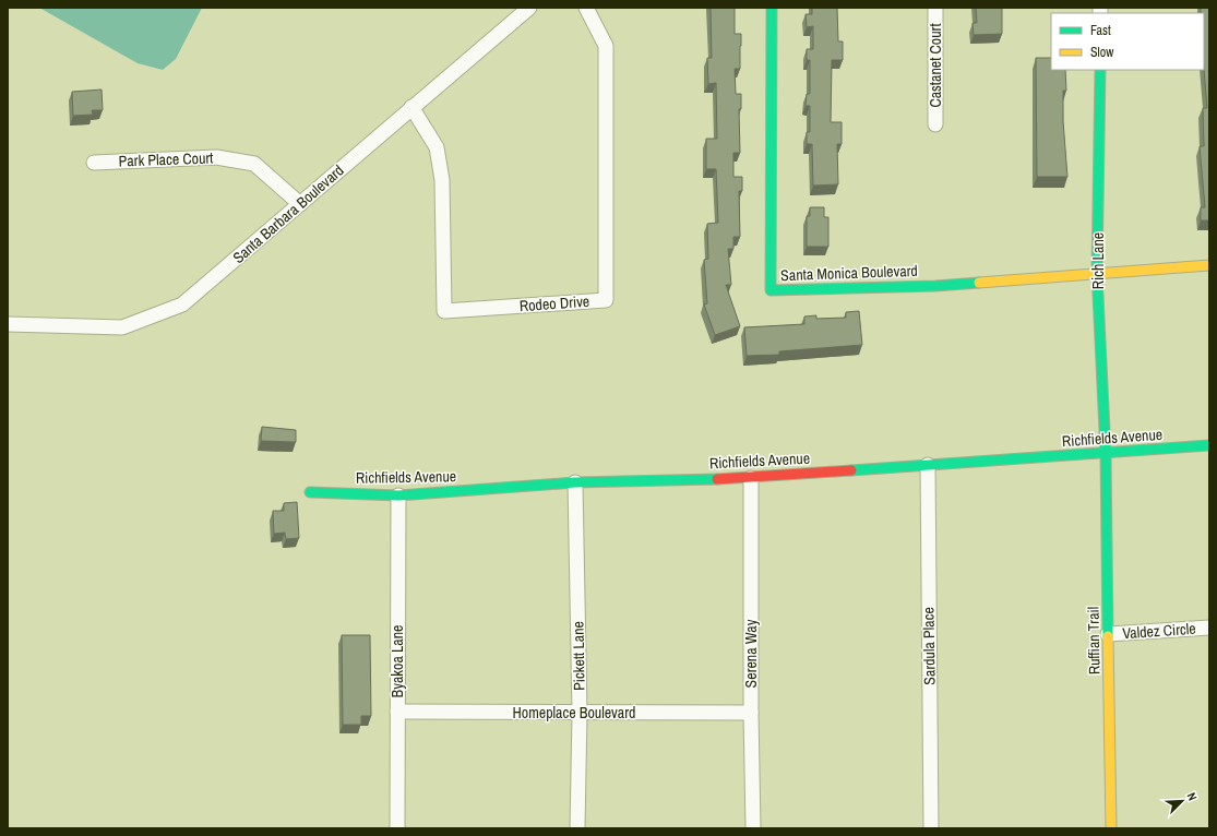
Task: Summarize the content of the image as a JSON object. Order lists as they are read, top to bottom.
{
  "streets": {
    "street": [
      "Castanet Court",
      "Park Place Court",
      "Santa Barbara Boulevard",
      "Rich Lane",
      "Santa Monica Boulevard",
      "Rodeo Drive",
      "Richfields Avenue",
      "Valdez Circle",
      "Ruffian Trail",
      "Sardula Place",
      "Serena Way",
      "Pickett Lane",
      "Byakoa Lane",
      "Homeplace Boulevard"
    ]
  },
  "crossings": [
    ["Park Place Court", "Santa Barbara Boulevard"],
    ["Santa Barbara Boulevard", "Rodeo Drive"],
    ["Rich Lane", "Santa Monica Boulevard"],
    ["Rich Lane", "Richfields Avenue"],
    ["Rich Lane", "Ruffian Trail"],
    ["Richfields Avenue", "Ruffian Trail"],
    ["Richfields Avenue", "Sardula Place"],
    ["Richfields Avenue", "Serena Way"],
    ["Richfields Avenue", "Pickett Lane"],
    ["Richfields Avenue", "Byakoa Lane"],
    ["Valdez Circle", "Ruffian Trail"],
    ["Serena Way", "Homeplace Boulevard"],
    ["Pickett Lane", "Homeplace Boulevard"],
    ["Byakoa Lane", "Homeplace Boulevard"]
  ],
  "legend": ["Fast", "Slow"],
  "north": "top right"
}
